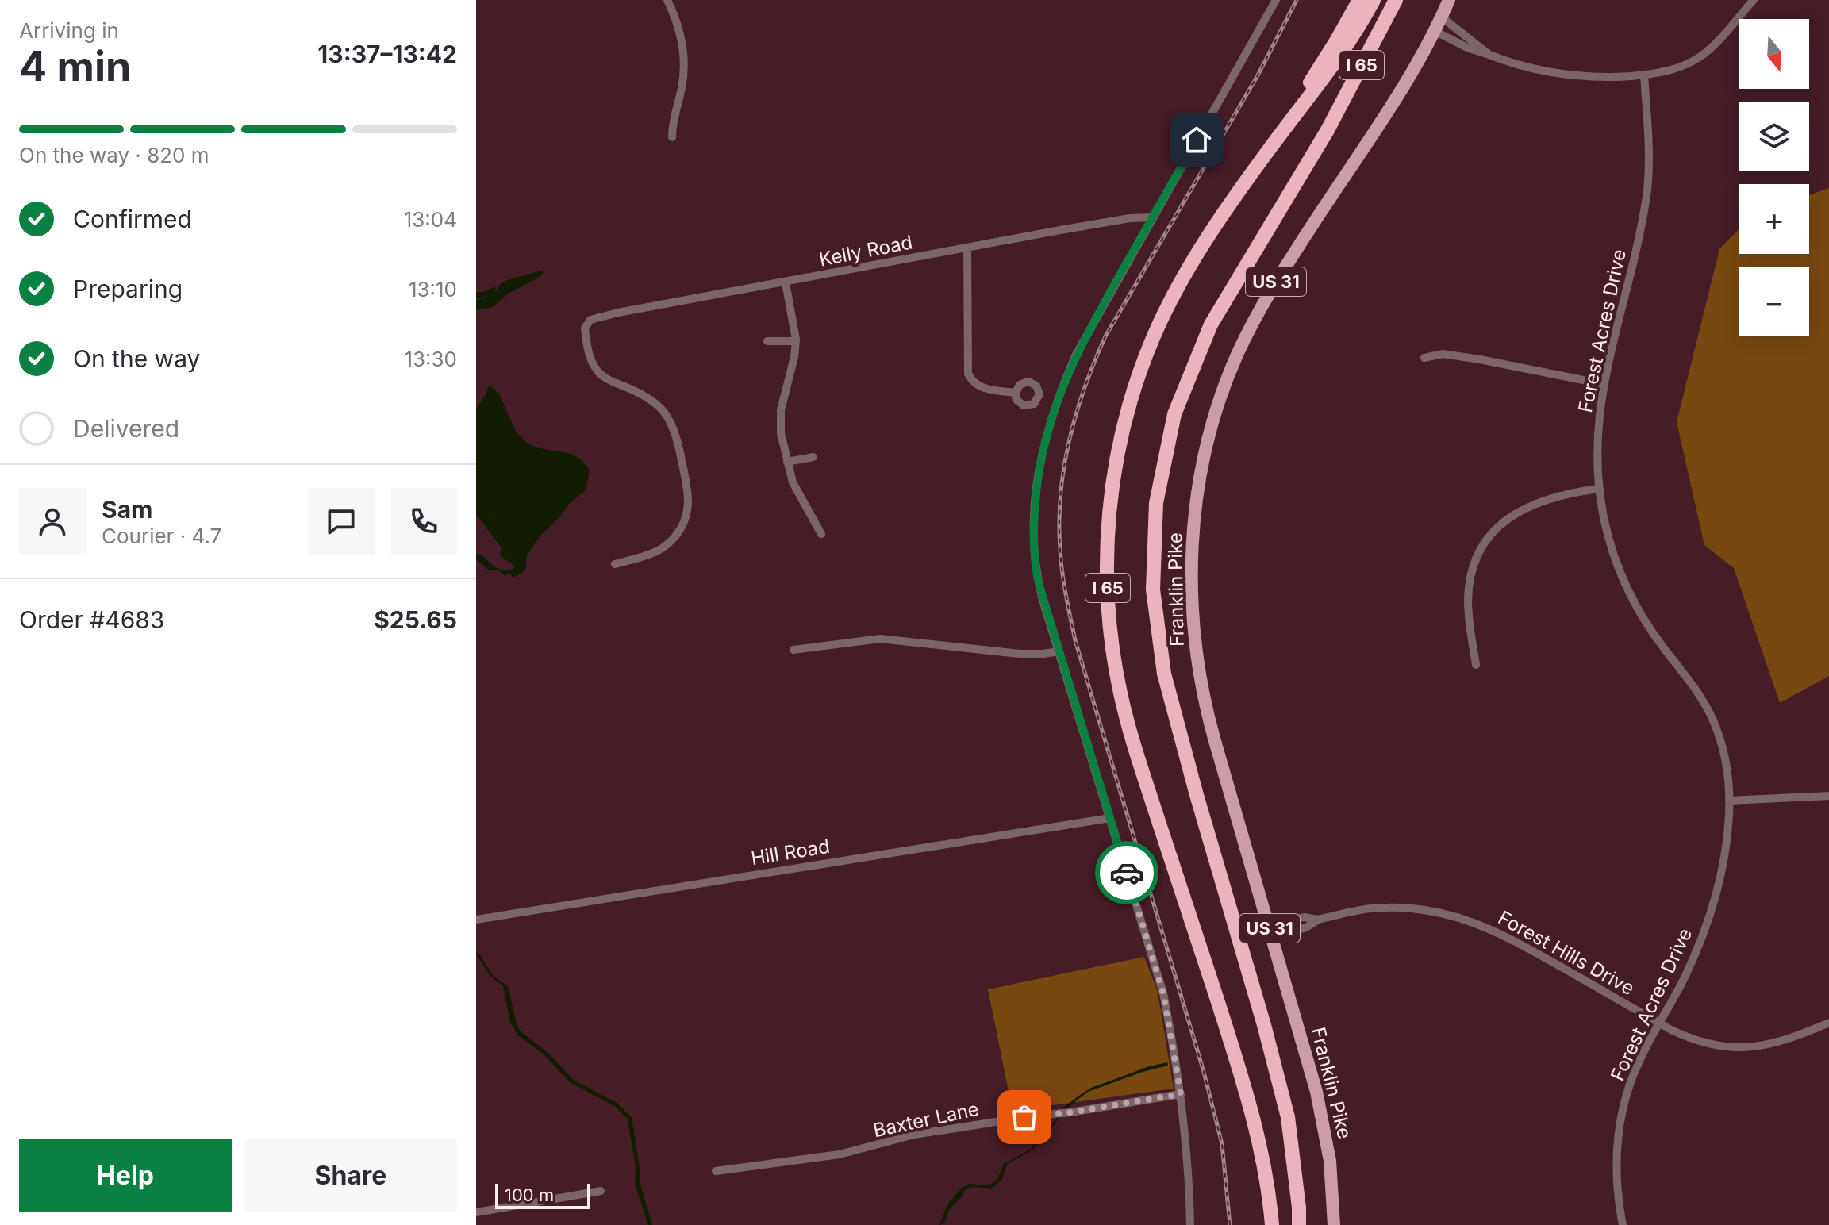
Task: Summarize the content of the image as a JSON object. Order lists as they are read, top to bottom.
{
  "streets": {
    "highway": ["I 65"],
    "main road": ["US 31", "Franklin Pike"],
    "street": [
      "Kelly Road",
      "Forest Acres Drive",
      "Hill Road",
      "Forest Hills Drive",
      "Baxter Lane"
    ]
  },
  "crossings": [
    ["Forest Acres Drive", "Forest Hills Drive"],
    ["Franklin Pike", "Forest Hills Drive"]
  ],
  "scale_bar": "100 m",
  "north": "bottom",
  "page": {
    "heading": ["4 min", "Arriving in", "13:37–13:42"],
    "panel": [
      "Sam",
      "Courier · 4.7",
      "Order #4683",
      "$25.65"
    ],
    "map_buttons": ["+", "−"],
    "bar": "On the way · 820 m",
    "list": [
      ["Confirmed", "13:04"],
      ["Preparing", "13:10"],
      ["On the way", "13:30"],
      "Delivered"
    ],
    "buttons": ["Help", "Share"],
    "scale": "100 m"
  }
}
